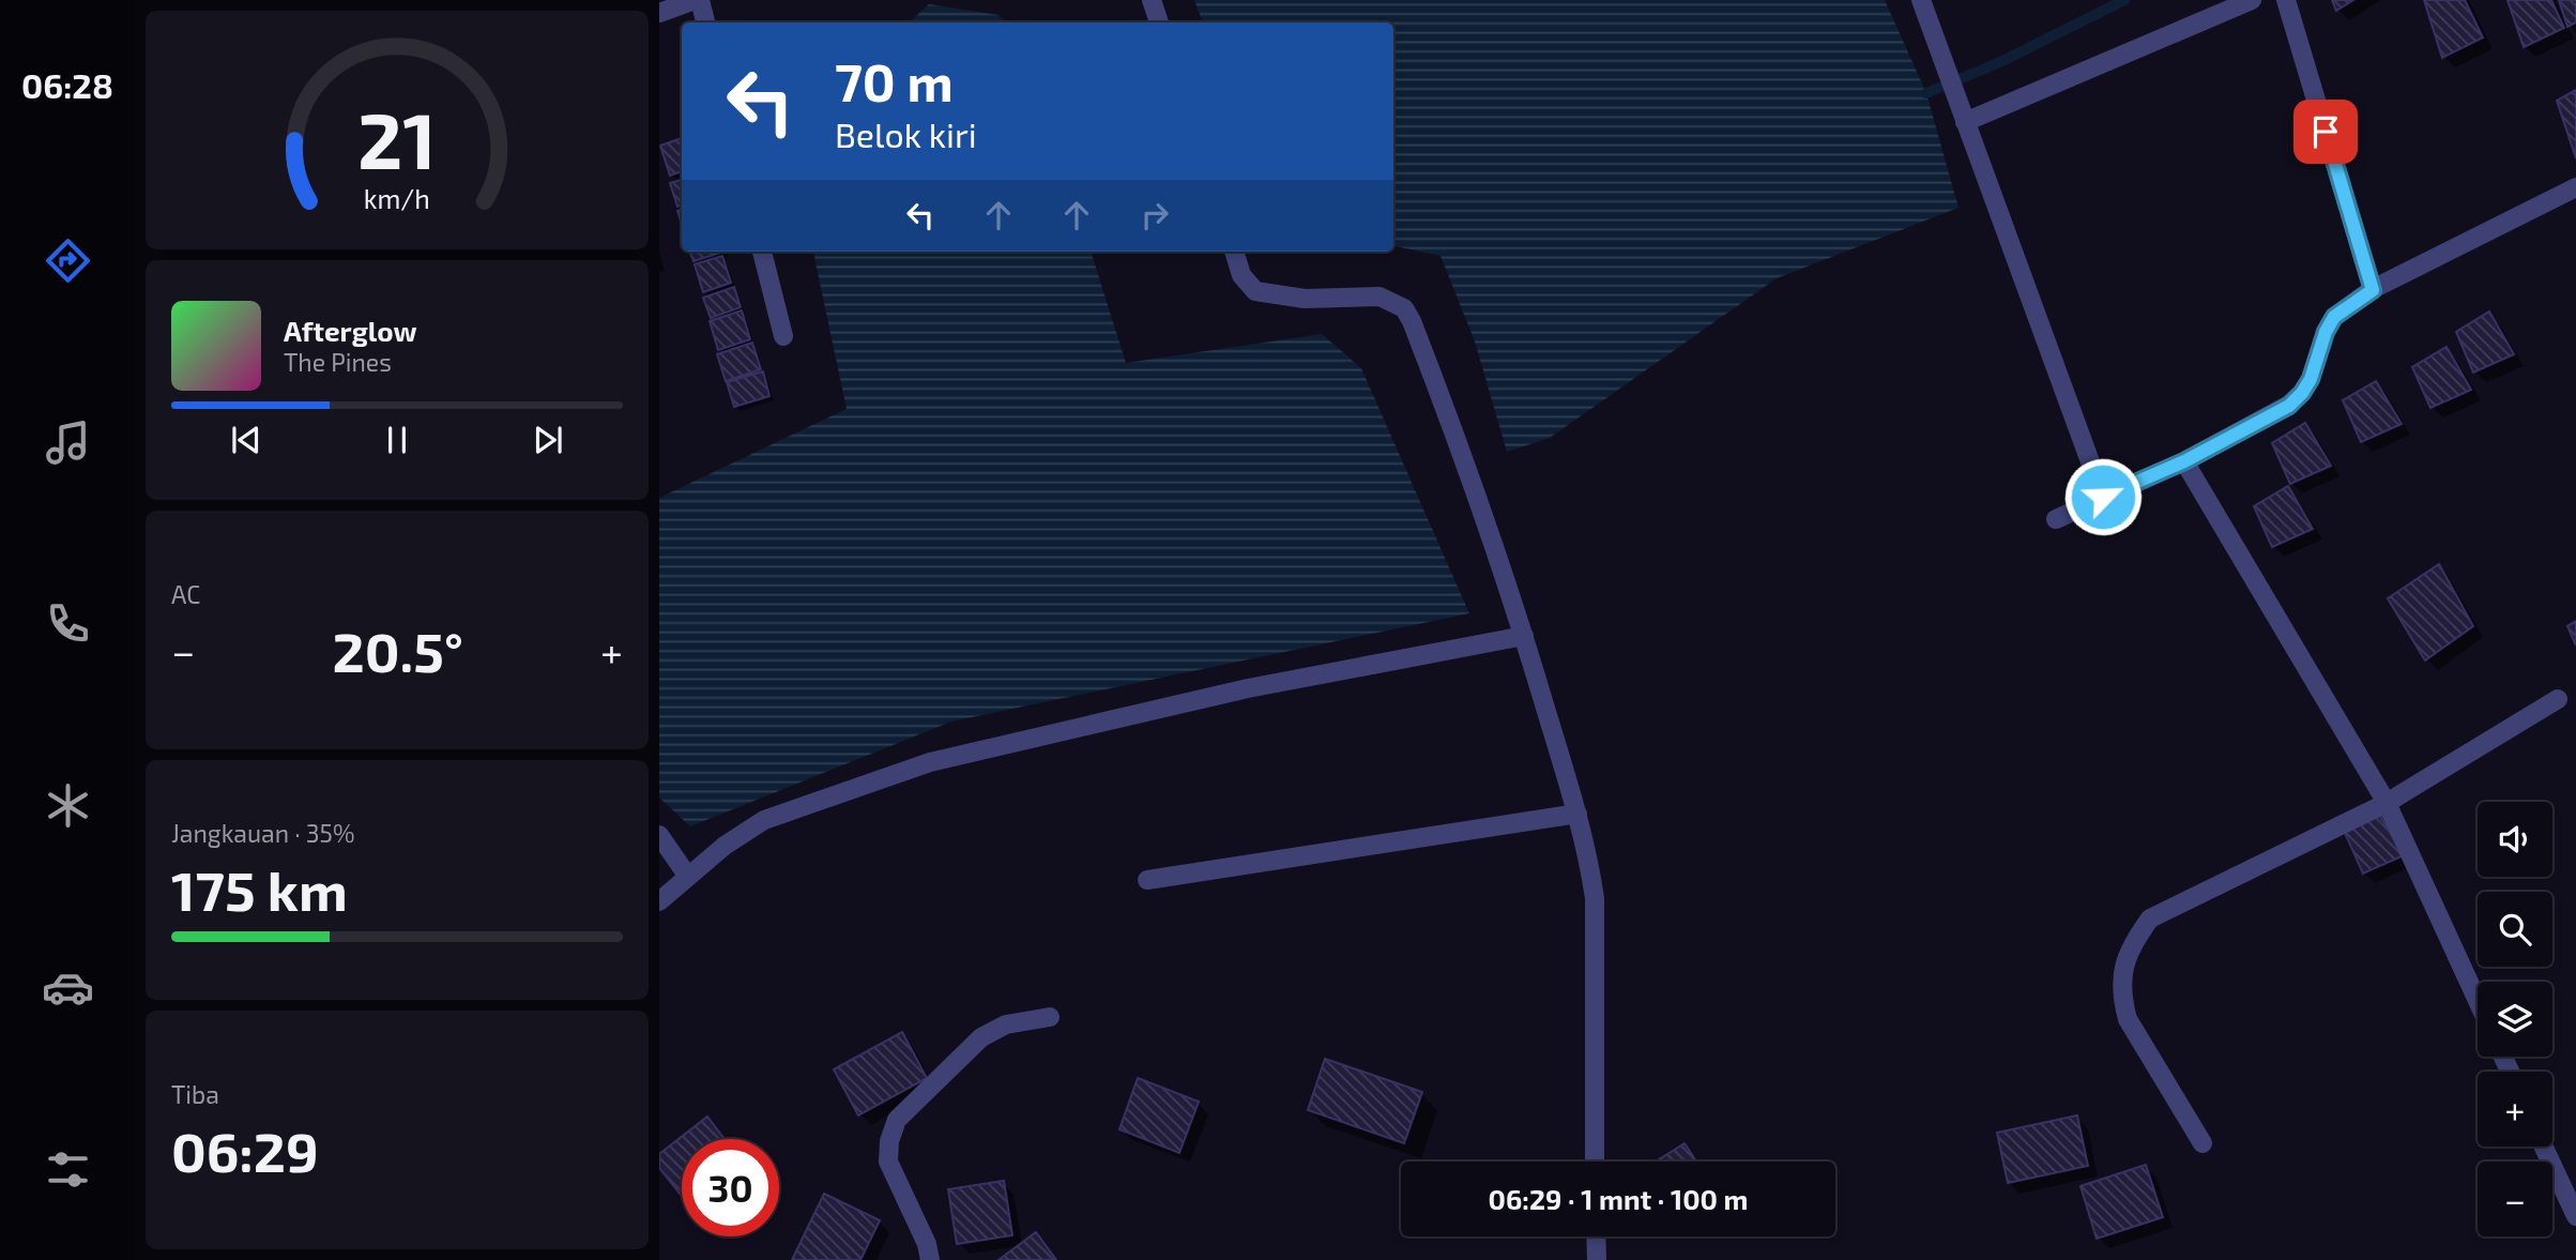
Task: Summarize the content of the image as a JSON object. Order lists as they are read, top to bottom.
{
  "page": {
    "tabs": "06:28",
    "turn": ["70 m", "Belok kiri"],
    "song": ["Afterglow", "The Pines"],
    "tile": [
      "AC",
      ["Jangkauan · 35%", "175 km"],
      ["Tiba", "06:29"]
    ],
    "heat": ["−", "20.5°", "+"],
    "map_buttons": ["+", "−"],
    "limit": "30",
    "trip": "06:29 · 1 mnt · 100 m",
    "gauge": ["21", "km/h"]
  }
}
